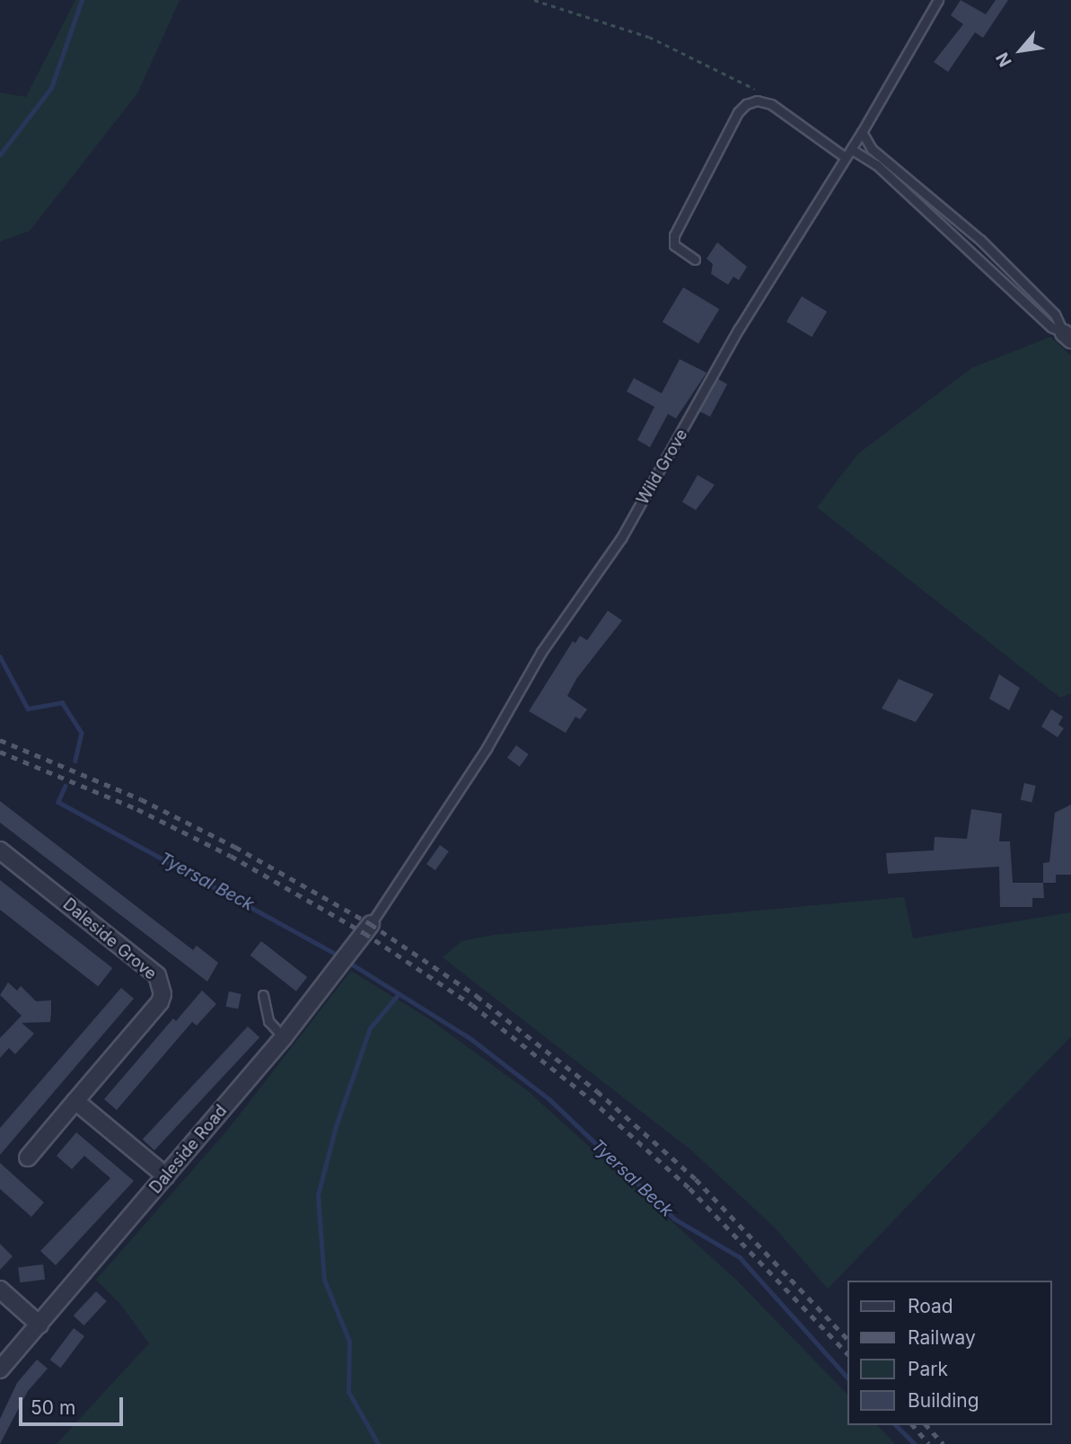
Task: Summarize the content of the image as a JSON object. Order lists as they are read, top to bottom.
{
  "streets": {
    "street": ["Daleside Grove", "Daleside Road"],
    "lane": ["Wild Grove"]
  },
  "crossings": [
    ["Wild Grove", "Daleside Road"]
  ],
  "water": ["Tyersal Beck"],
  "legend": [
    "Road",
    "Railway",
    "Park",
    "Building"
  ],
  "scale_bar": "50 m",
  "north": "bottom left"
}
